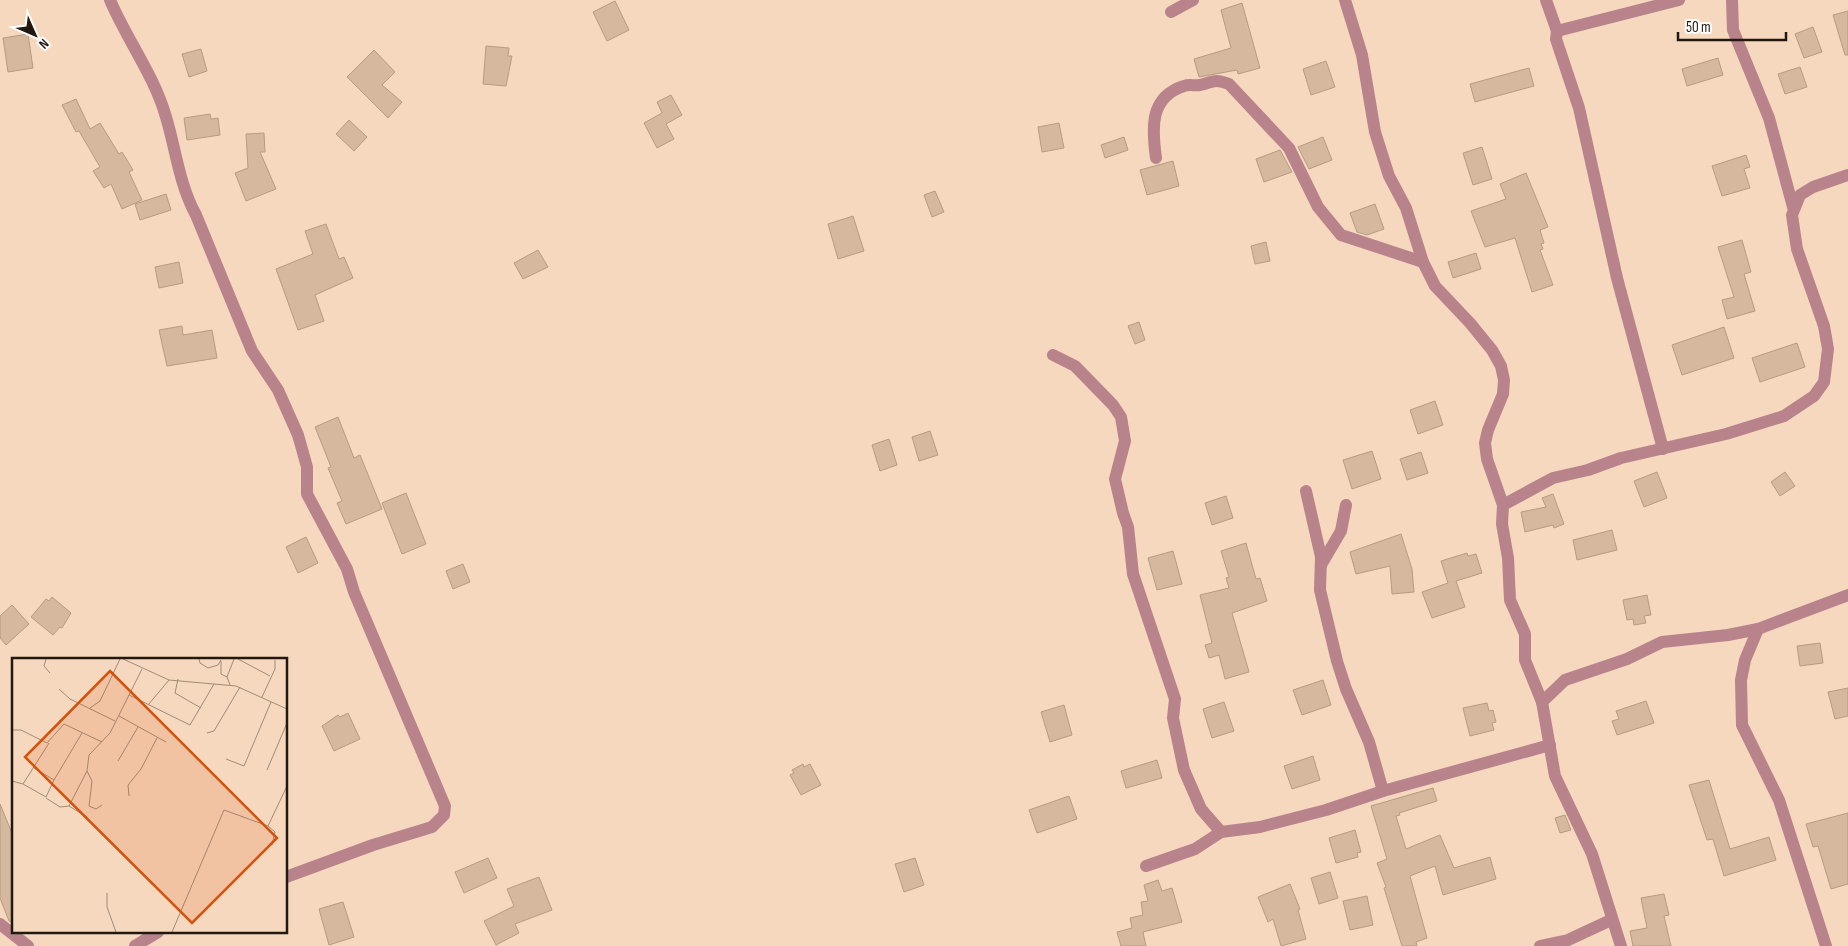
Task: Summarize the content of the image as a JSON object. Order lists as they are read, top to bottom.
{
  "scale_bar": "50 m",
  "north": "bottom right"
}
